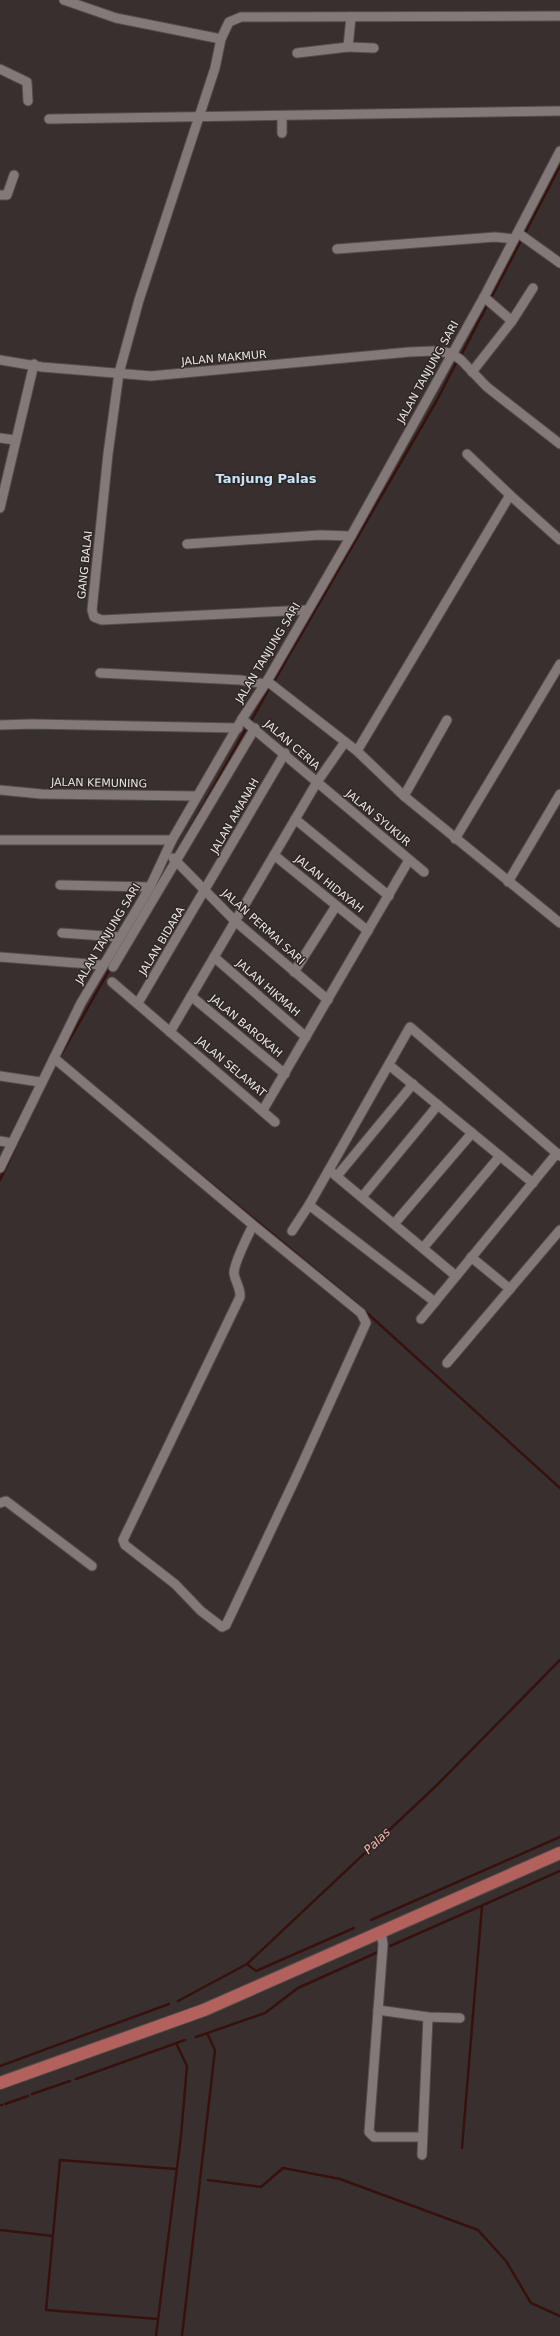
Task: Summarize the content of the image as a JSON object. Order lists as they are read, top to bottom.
{
  "streets": {
    "street": [
      "JALAN MAKMUR",
      "JALAN TANJUNG SARI",
      "GANG BALAI",
      "JALAN CERIA",
      "JALAN KEMUNING",
      "JALAN AMANAH",
      "JALAN SYUKUR",
      "JALAN HIDAYAH",
      "JALAN PERMAI SARI",
      "JALAN BIDARA",
      "JALAN HIKMAH",
      "JALAN BAROKAH",
      "JALAN SELAMAT"
    ]
  },
  "crossings": [
    ["JALAN MAKMUR", "JALAN TANJUNG SARI"],
    ["JALAN MAKMUR", "GANG BALAI"],
    ["JALAN TANJUNG SARI", "GANG BALAI"],
    ["JALAN TANJUNG SARI", "JALAN CERIA"],
    ["JALAN TANJUNG SARI", "JALAN KEMUNING"],
    ["JALAN TANJUNG SARI", "JALAN PERMAI SARI"],
    ["JALAN CERIA", "JALAN AMANAH"],
    ["JALAN CERIA", "JALAN SYUKUR"],
    ["JALAN AMANAH", "JALAN PERMAI SARI"],
    ["JALAN AMANAH", "JALAN BIDARA"],
    ["JALAN PERMAI SARI", "JALAN BIDARA"],
    ["JALAN BIDARA", "JALAN SELAMAT"]
  ],
  "districts": ["Tanjung Palas"],
  "water": ["Palas"]
}
